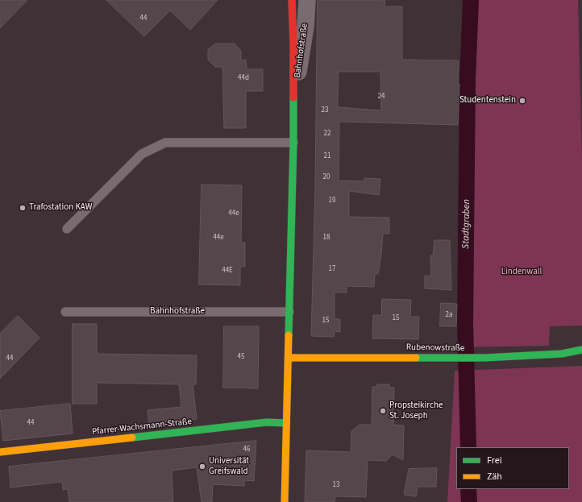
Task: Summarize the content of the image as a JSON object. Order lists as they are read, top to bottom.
{
  "streets": {
    "street": ["Bahnhofstraße", "Rubenowstraße", "Pfarrer-Wachsmann-Straße"]
  },
  "crossings": [
    ["Bahnhofstraße", "Rubenowstraße"],
    ["Bahnhofstraße", "Pfarrer-Wachsmann-Straße"]
  ],
  "water": ["Stadtgraben"],
  "parks": ["Lindenwall"],
  "places": [
    "Studentenstein",
    "Trafostation KAW",
    "Propsteikirche St. Joseph",
    "Universität Greifswald"
  ],
  "house_numbers": [
    "44",
    "44d",
    "24",
    "23",
    "22",
    "21",
    "20",
    "19",
    "44e",
    "44e",
    "18",
    "17",
    "44E",
    "2a",
    "15",
    "15",
    "45",
    "44",
    "44",
    "46",
    "13"
  ],
  "legend": ["Frei", "Zäh"]
}
